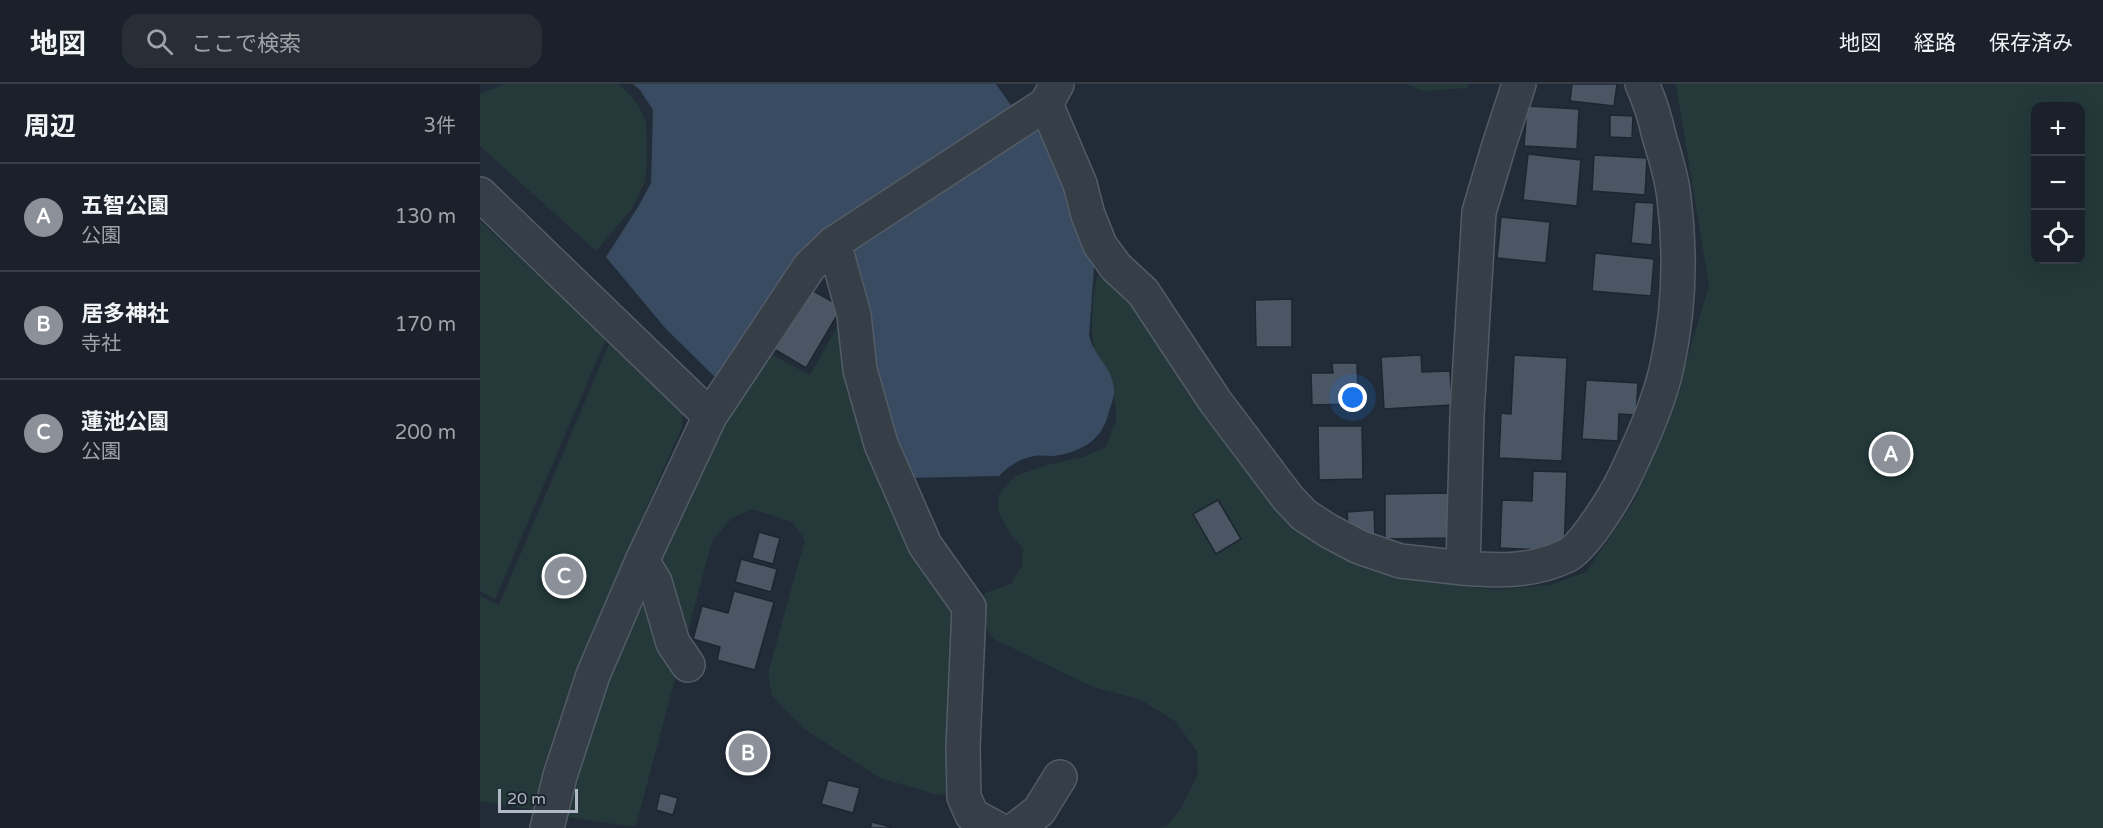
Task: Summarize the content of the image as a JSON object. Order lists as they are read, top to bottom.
{
  "scale_bar": "20 m",
  "page": {
    "header": "地図",
    "search": "ここで検索",
    "nav": ["地図", "経路", "保存済み"],
    "heading": ["周辺", "3件"],
    "map_buttons": ["+", "−"],
    "list": [
      {
        "mark": "A",
        "name": "五智公園",
        "note": "公園",
        "value": "130 m"
      },
      {
        "mark": "B",
        "name": "居多神社",
        "note": "寺社",
        "value": "170 m"
      },
      {
        "mark": "C",
        "name": "蓮池公園",
        "note": "公園",
        "value": "200 m"
      }
    ],
    "pins": ["A", "C", "B"],
    "scale": "20 m"
  }
}
